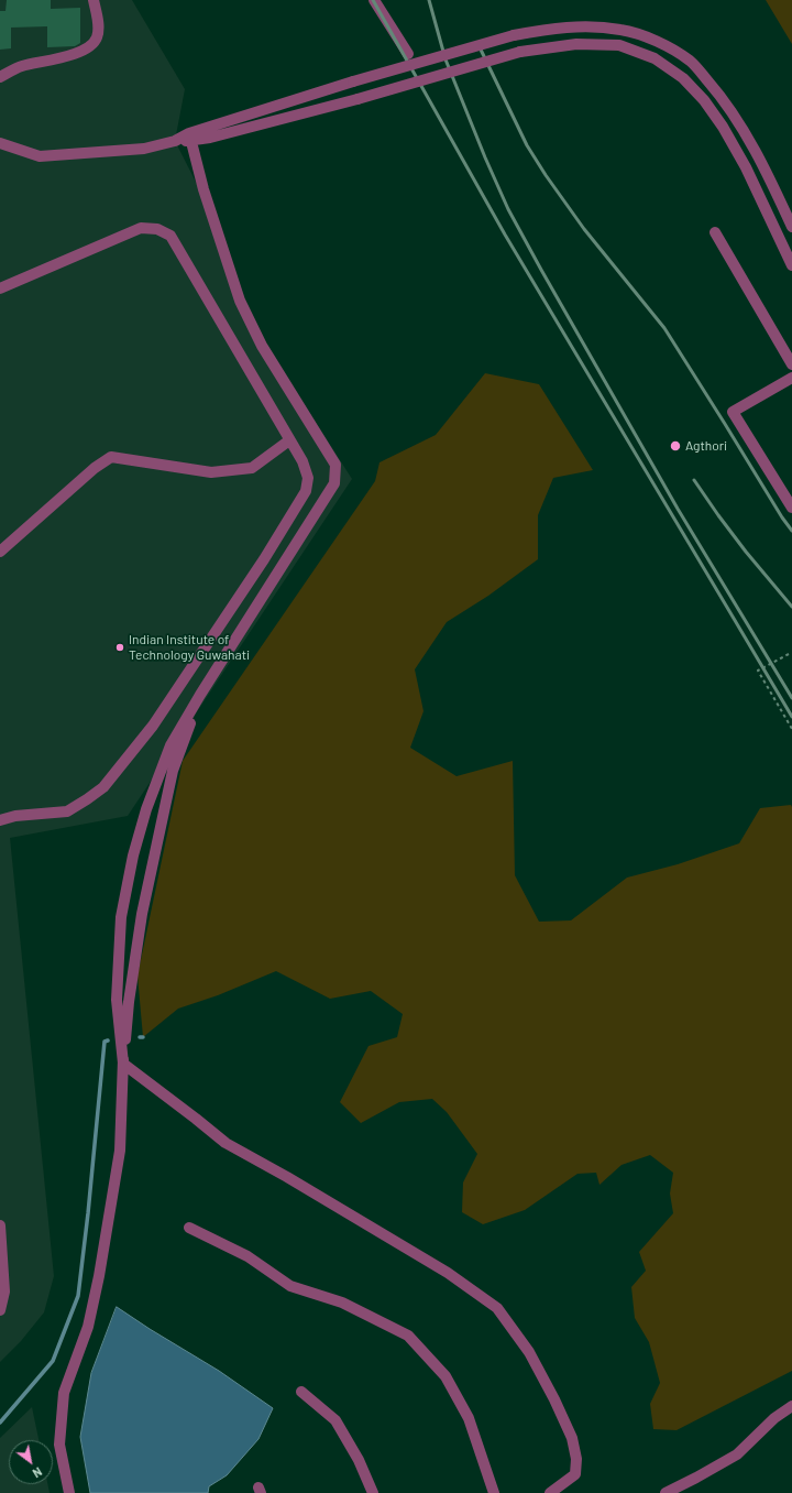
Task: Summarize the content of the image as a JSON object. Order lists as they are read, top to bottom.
{
  "places": ["Agthori", "Indian Institute of Technology Guwahati"],
  "north": "bottom right"
}
